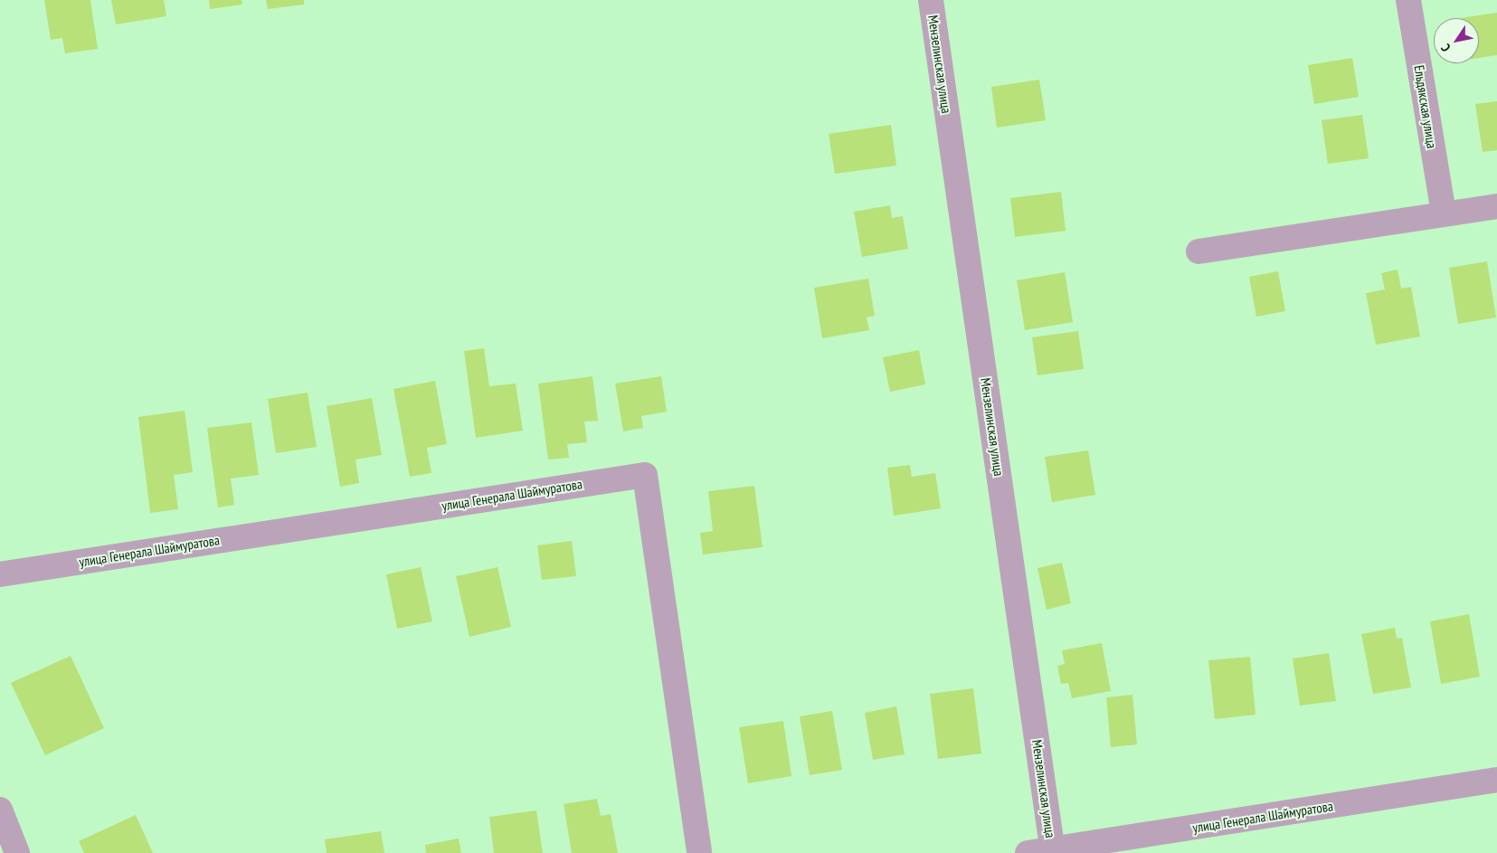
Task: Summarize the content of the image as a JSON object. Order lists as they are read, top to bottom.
{
  "streets": {
    "street": ["Мензелинская улица", "Ельдякская улица", "улица Генерала Шаймуратова"]
  },
  "crossings": [
    ["Мензелинская улица", "улица Генерала Шаймуратова"]
  ],
  "north": "bottom left"
}
